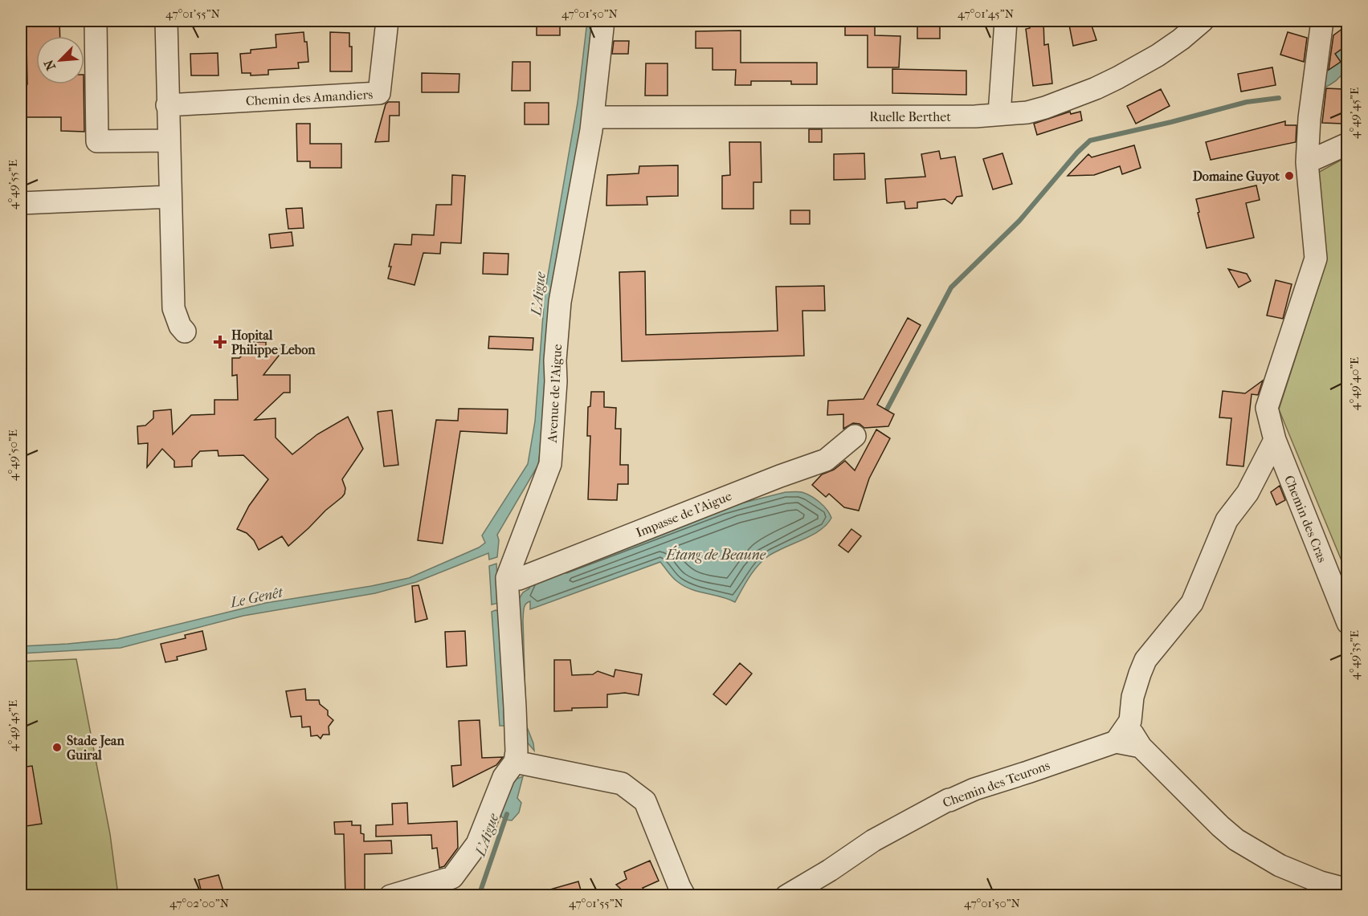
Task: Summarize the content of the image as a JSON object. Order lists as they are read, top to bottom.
{
  "streets": {
    "street": [
      "Chemin des Amandiers",
      "Ruelle Berthet",
      "Avenue de l'Aigue",
      "Impasse de l'Aigue",
      "Chemin des Cras",
      "Chemin des Teurons"
    ]
  },
  "crossings": [
    ["Ruelle Berthet", "Avenue de l'Aigue"],
    ["Avenue de l'Aigue", "Impasse de l'Aigue"]
  ],
  "water": ["L'Aigue", "Étang de Beaune", "Le Genêt"],
  "places": {
    "other": ["Domaine Guyot", "Stade Jean Guiral"],
    "health": ["Hopital Philippe Lebon"]
  },
  "north": "bottom left",
  "coordinates": [
    "47°01'55\"N",
    "47°01'50\"N",
    "47°01'45\"N",
    "4°49'45\"E",
    "4°49'55\"E",
    "4°49'40\"E",
    "4°49'50\"E",
    "4°49'35\"E",
    "47°02'00\"N"
  ]
}
